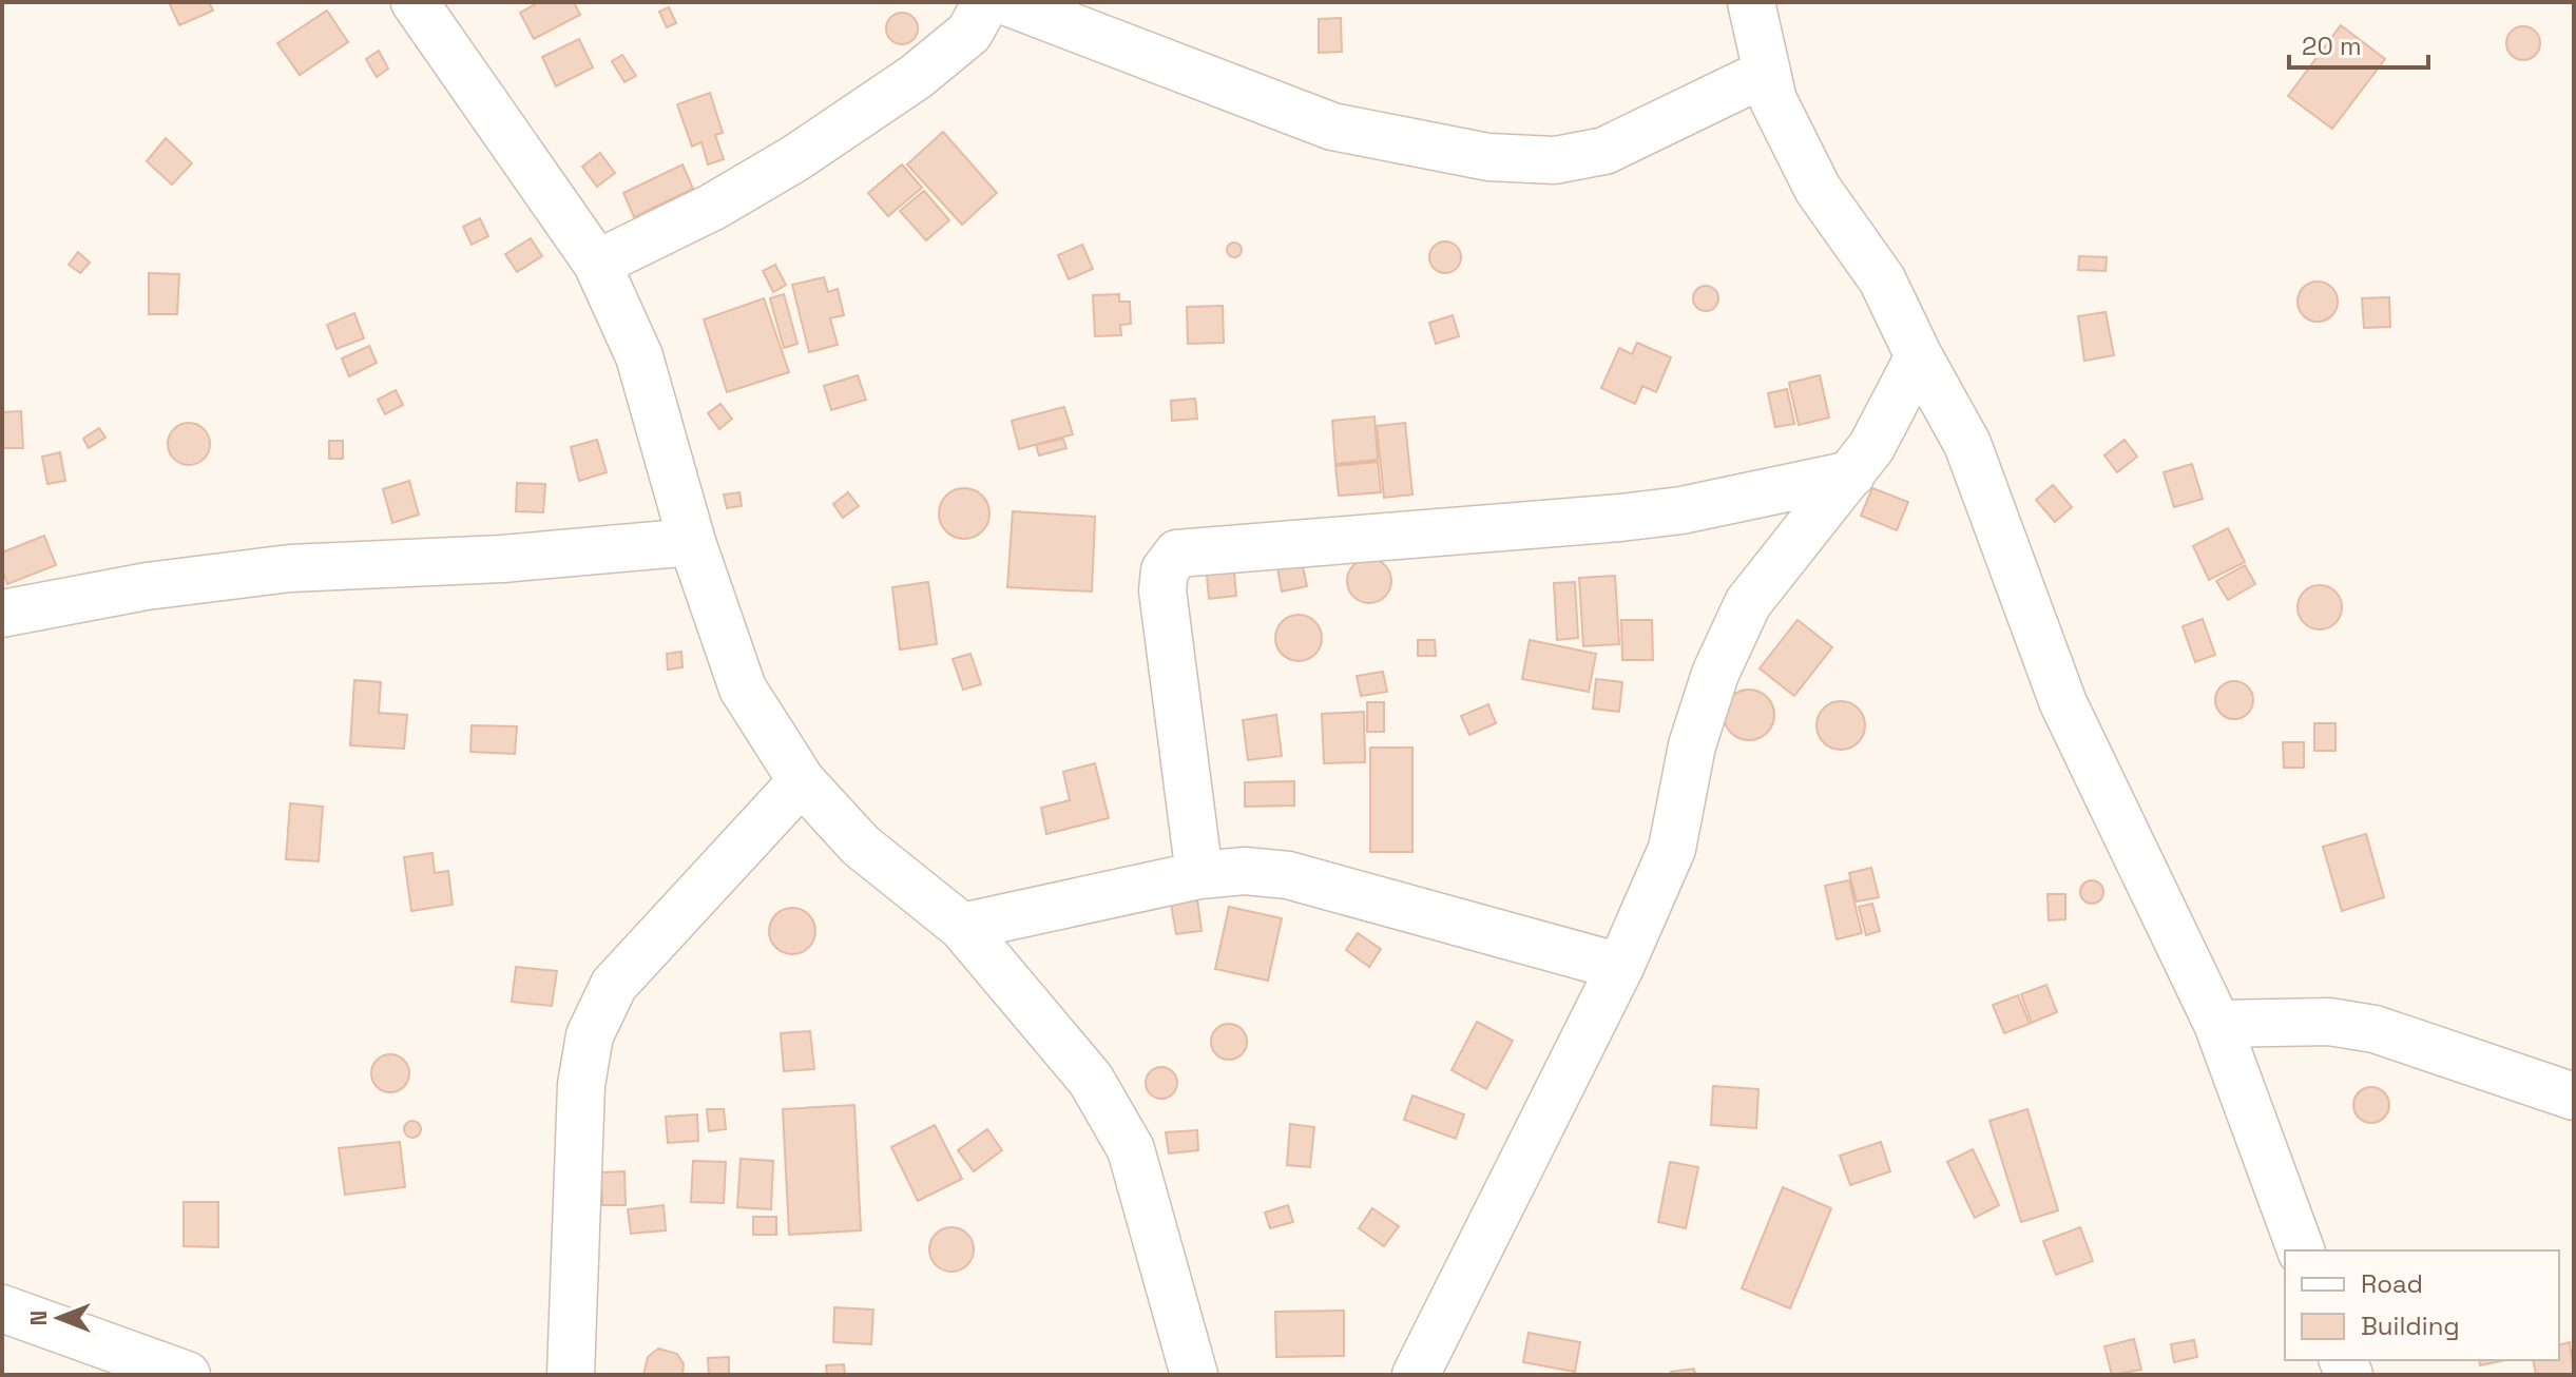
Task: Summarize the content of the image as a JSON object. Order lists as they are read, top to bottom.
{
  "legend": ["Road", "Building"],
  "scale_bar": "20 m",
  "north": "left"
}
